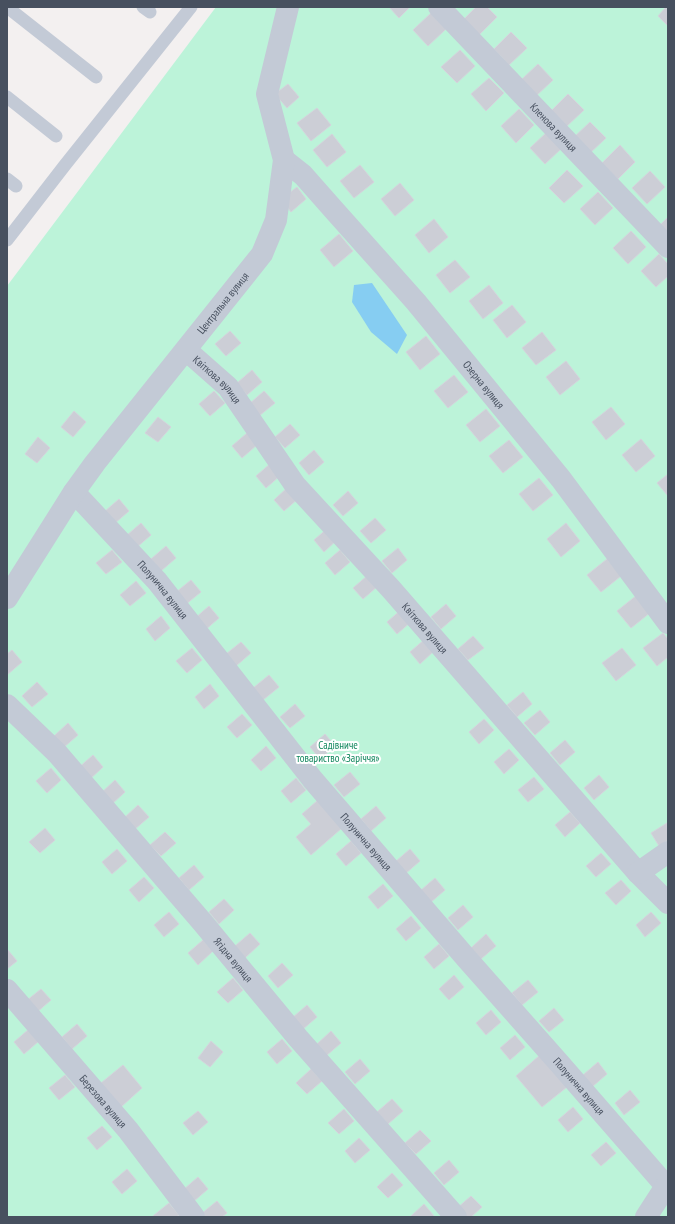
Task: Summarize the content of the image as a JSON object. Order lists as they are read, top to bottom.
{
  "streets": {
    "street": [
      "Кленова вулиця",
      "Центральна вулиця",
      "Квіткова вулиця",
      "Озерна вулиця",
      "Полунична вулиця",
      "Ягідна вулиця",
      "Березова вулиця"
    ]
  },
  "crossings": [
    ["Центральна вулиця", "Квіткова вулиця"],
    ["Центральна вулиця", "Озерна вулиця"],
    ["Центральна вулиця", "Полунична вулиця"]
  ],
  "parks": ["Садівниче товариство «Заріччя»"]
}
